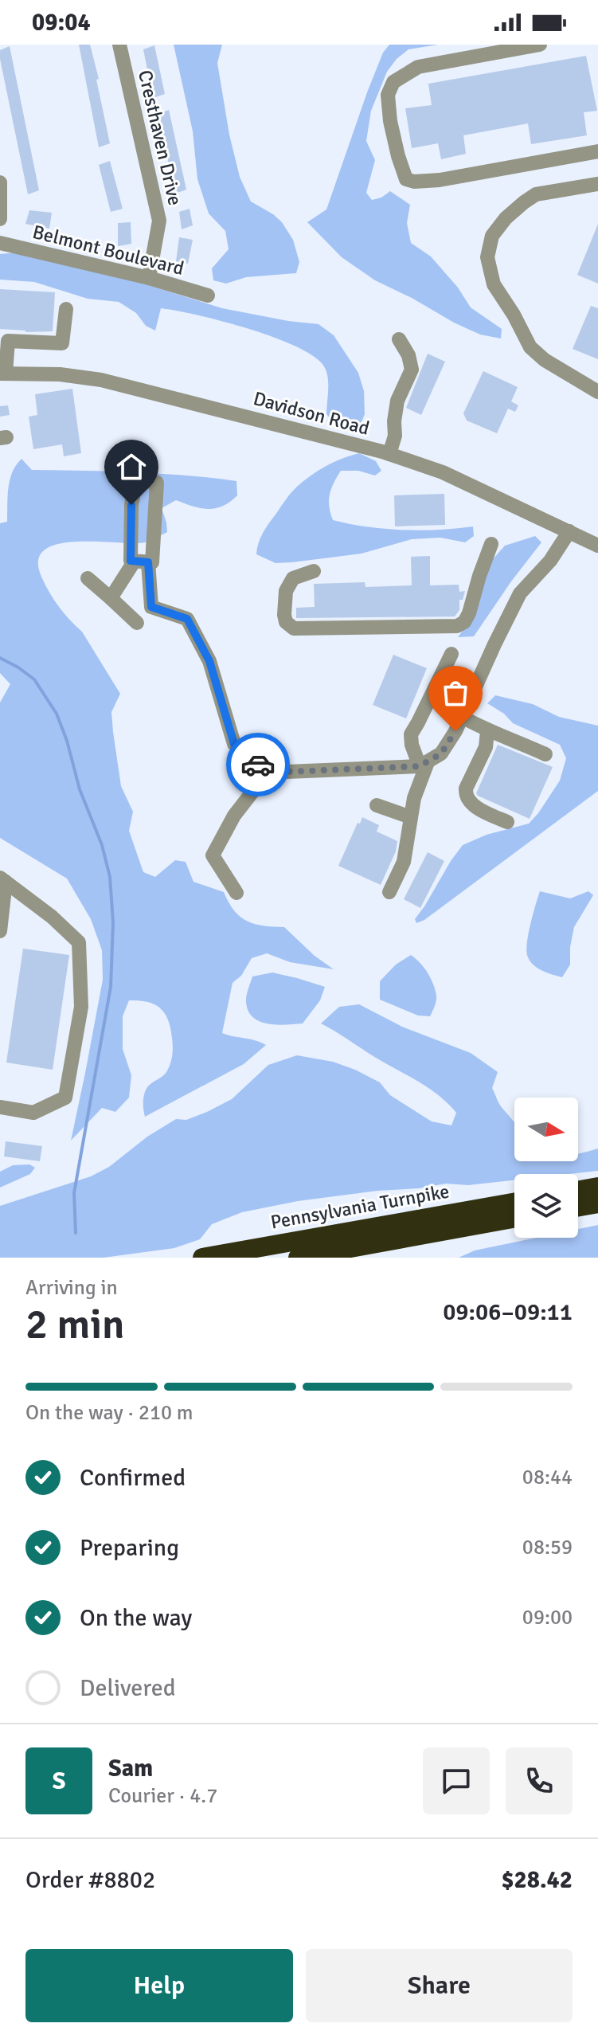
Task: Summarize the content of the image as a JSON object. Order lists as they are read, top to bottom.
{
  "streets": {
    "highway": ["Pennsylvania Turnpike"],
    "street": ["Cresthaven Drive", "Belmont Boulevard", "Davidson Road"]
  },
  "crossings": [
    ["Cresthaven Drive", "Belmont Boulevard"]
  ],
  "north": "right",
  "page": {
    "status": "09:04",
    "heading": ["2 min", "Arriving in", "09:06–09:11"],
    "panel": [
      "Sam",
      "Courier · 4.7",
      "Order #8802",
      "$28.42"
    ],
    "bar": "On the way · 210 m",
    "list": [
      ["Confirmed", "08:44"],
      ["Preparing", "08:59"],
      ["On the way", "09:00"],
      "Delivered"
    ],
    "round": "S",
    "buttons": ["Help", "Share"]
  }
}
